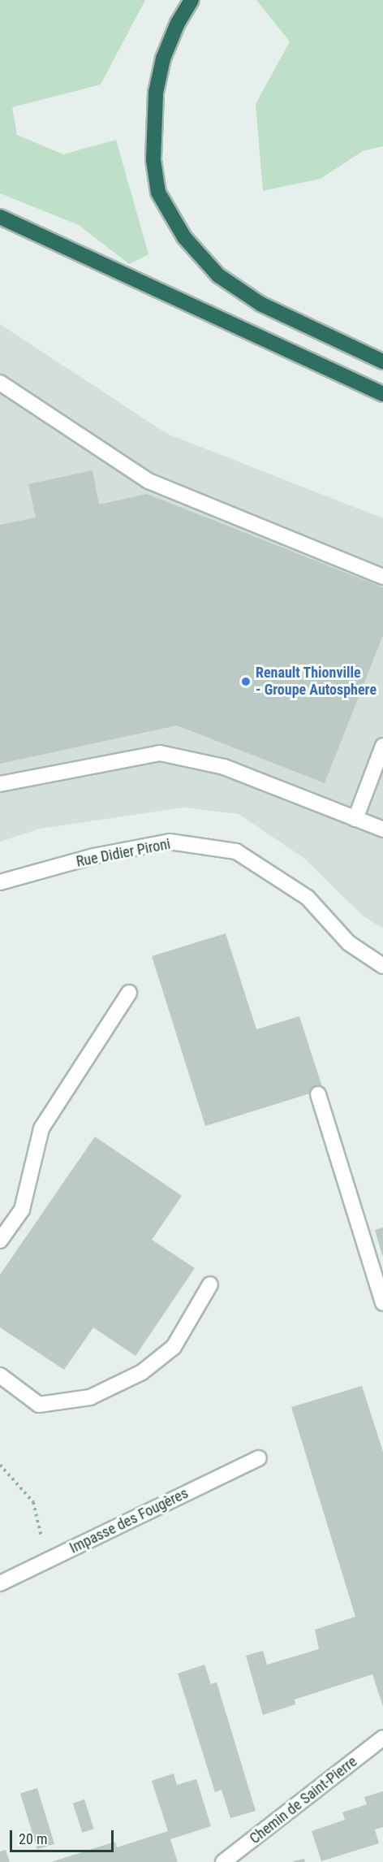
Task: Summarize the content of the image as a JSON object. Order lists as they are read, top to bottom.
{
  "streets": {
    "street": ["Rue Didier Pironi", "Impasse des Fougères", "Chemin de Saint-Pierre"]
  },
  "places": ["Renault Thionville - Groupe Autosphere"],
  "scale_bar": "20 m"
}
